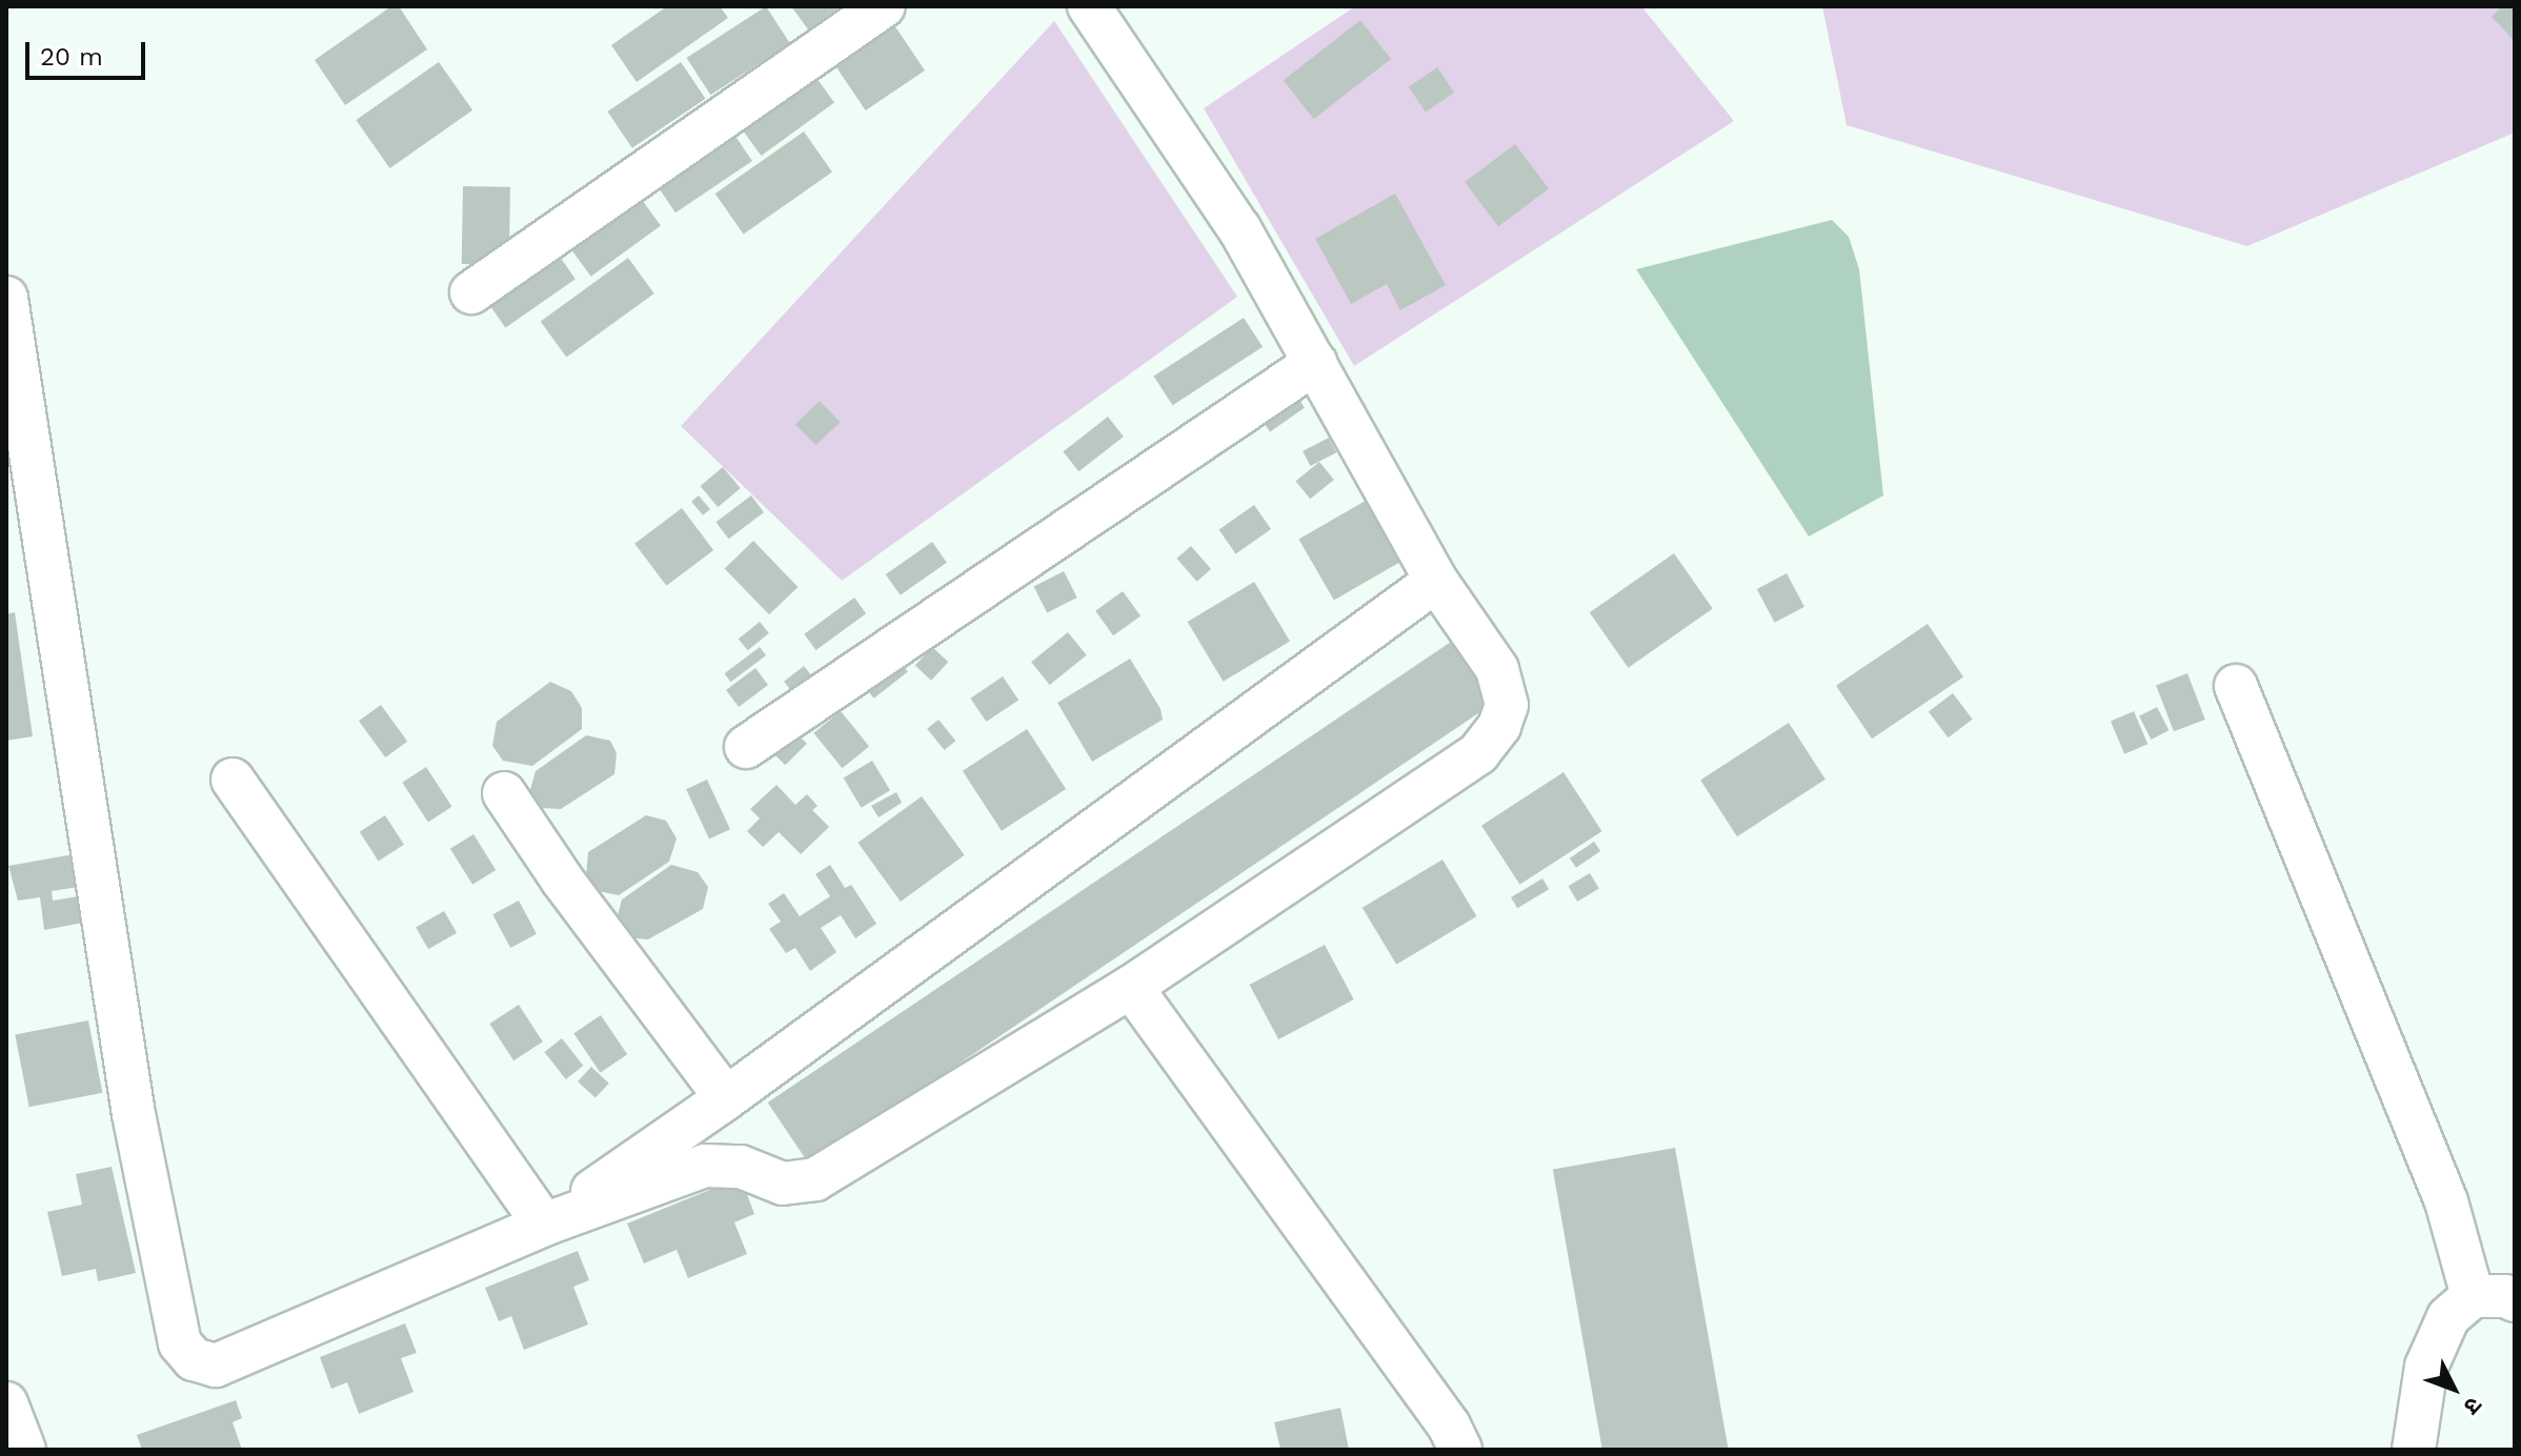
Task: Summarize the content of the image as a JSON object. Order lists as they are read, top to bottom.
{
  "scale_bar": "20 m",
  "north": "bottom right"
}
